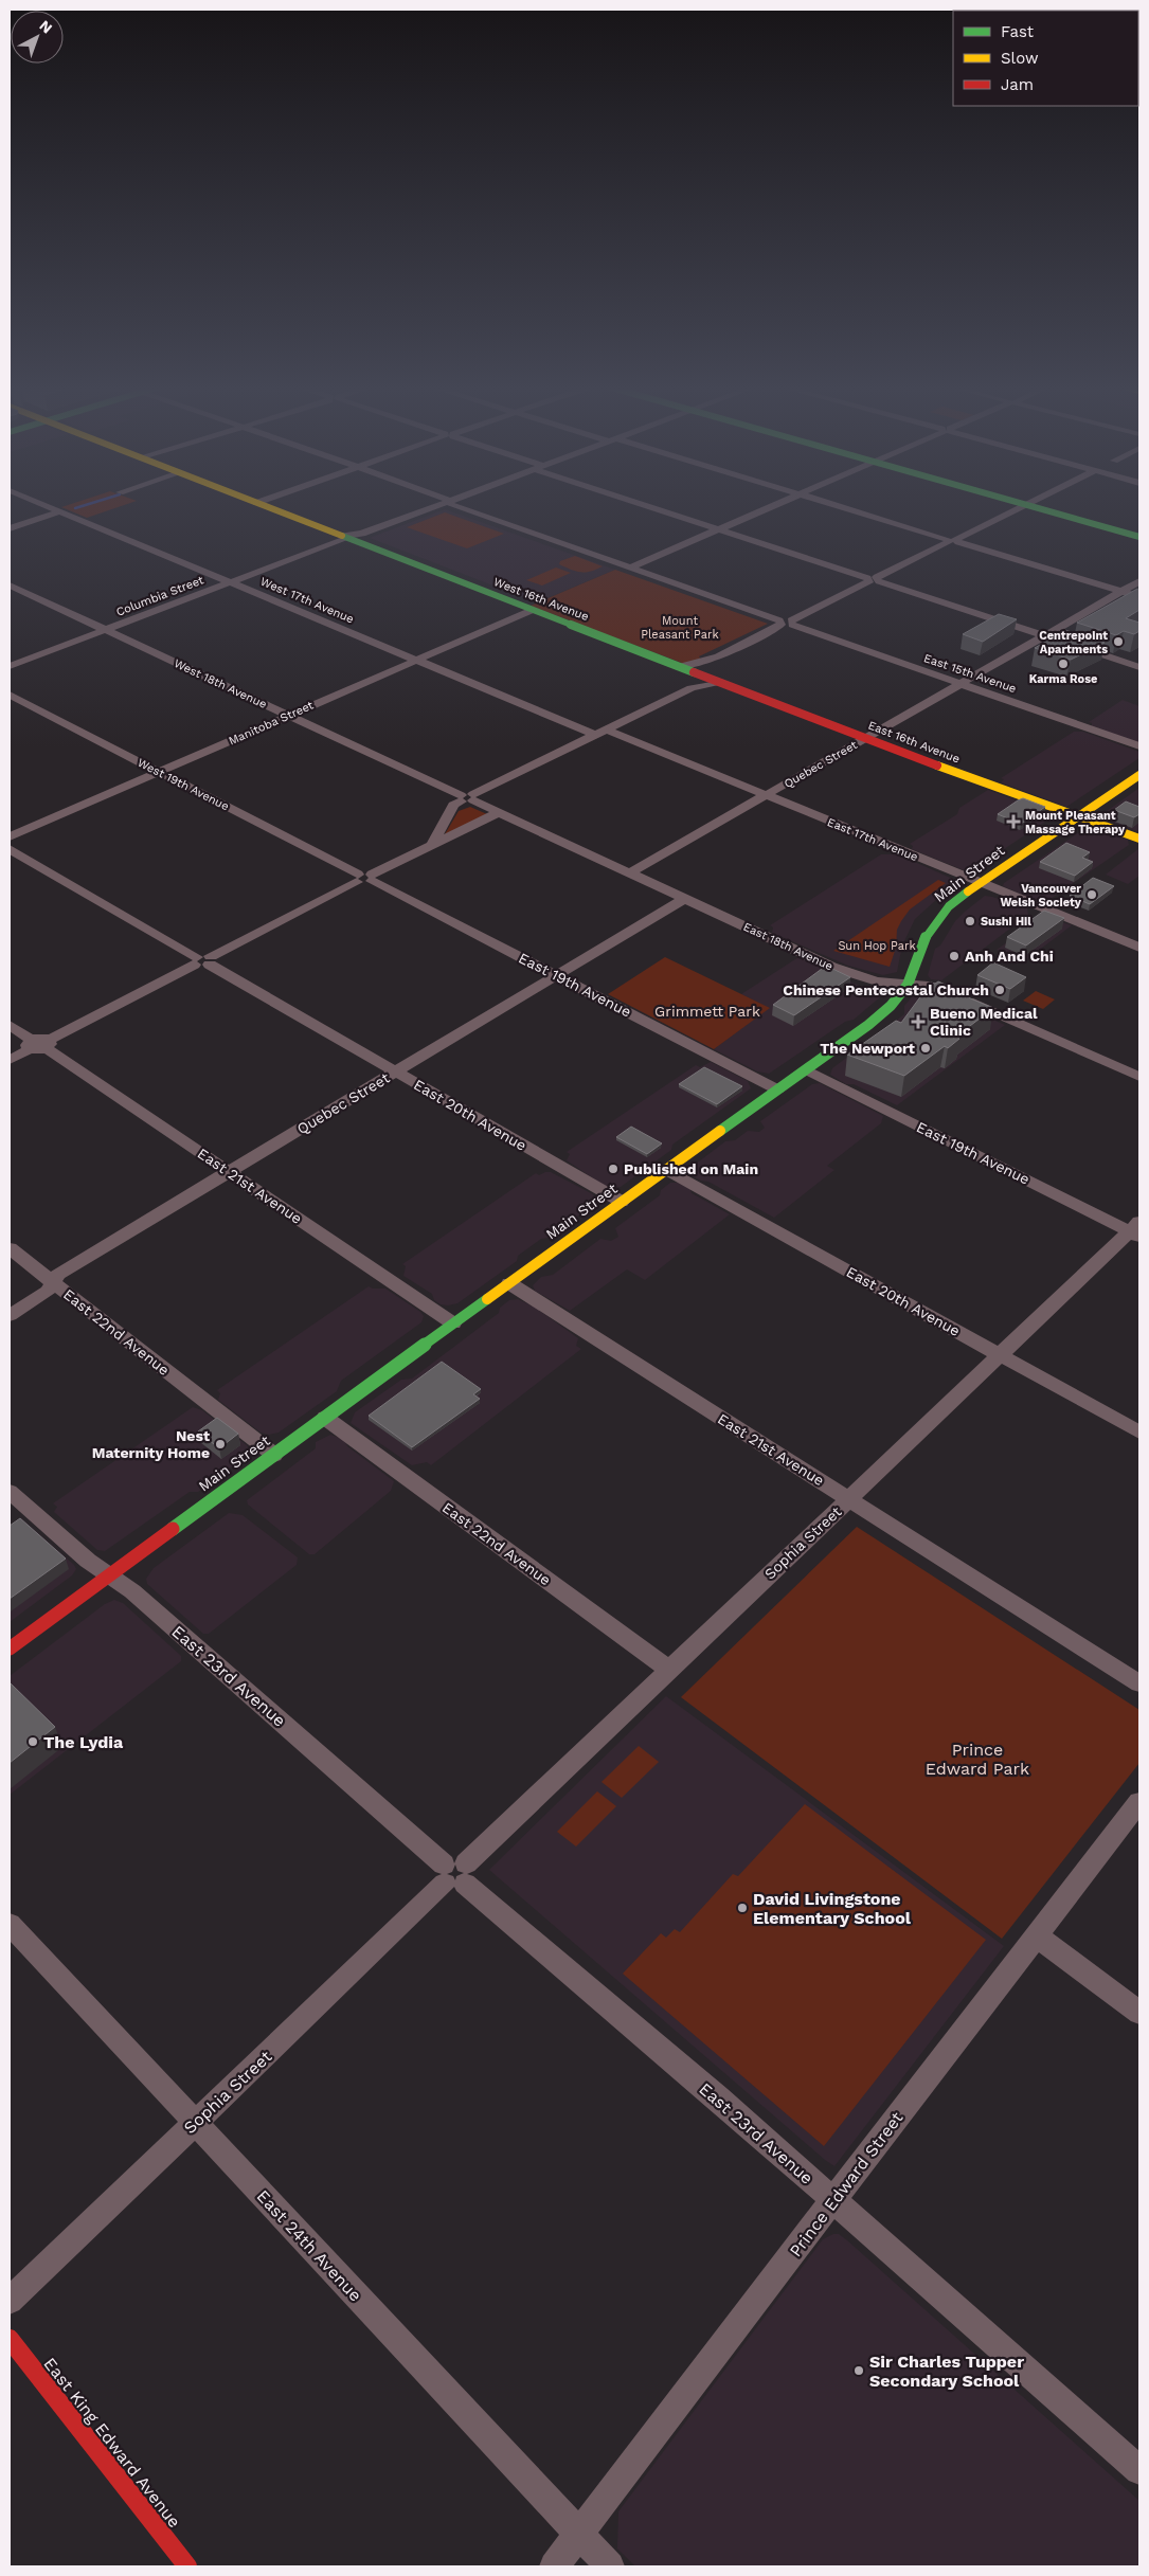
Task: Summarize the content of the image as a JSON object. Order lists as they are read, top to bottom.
{
  "streets": {
    "street": [
      "Columbia Street",
      "West 16th Avenue",
      "West 17th Avenue",
      "East 15th Avenue",
      "West 18th Avenue",
      "Manitoba Street",
      "East 16th Avenue",
      "Quebec Street",
      "West 19th Avenue",
      "East 17th Avenue",
      "Main Street",
      "East 18th Avenue",
      "East 19th Avenue",
      "East 20th Avenue",
      "East 21st Avenue",
      "East 22nd Avenue",
      "Sophia Street",
      "East 23rd Avenue",
      "Prince Edward Street",
      "East 24th Avenue",
      "East King Edward Avenue"
    ]
  },
  "crossings": [
    ["Columbia Street", "West 16th Avenue"],
    ["Columbia Street", "West 17th Avenue"],
    ["Columbia Street", "West 18th Avenue"],
    ["West 16th Avenue", "Manitoba Street"],
    ["West 16th Avenue", "East 16th Avenue"],
    ["West 17th Avenue", "Manitoba Street"],
    ["West 17th Avenue", "East 17th Avenue"],
    ["East 15th Avenue", "Quebec Street"],
    ["West 18th Avenue", "Manitoba Street"],
    ["West 18th Avenue", "East 18th Avenue"],
    ["Manitoba Street", "West 19th Avenue"],
    ["East 16th Avenue", "Quebec Street"],
    ["East 16th Avenue", "Main Street"],
    ["Quebec Street", "East 17th Avenue"],
    ["Quebec Street", "East 18th Avenue"],
    ["Quebec Street", "East 19th Avenue"],
    ["Quebec Street", "East 20th Avenue"],
    ["Quebec Street", "East 21st Avenue"],
    ["Quebec Street", "East 22nd Avenue"],
    ["West 19th Avenue", "East 19th Avenue"],
    ["East 17th Avenue", "Main Street"],
    ["Main Street", "East 18th Avenue"],
    ["Main Street", "East 19th Avenue"],
    ["Main Street", "East 20th Avenue"],
    ["Main Street", "East 21st Avenue"],
    ["Main Street", "East 22nd Avenue"],
    ["Main Street", "East 23rd Avenue"],
    ["East 19th Avenue", "Sophia Street"],
    ["East 20th Avenue", "Sophia Street"],
    ["East 21st Avenue", "Sophia Street"],
    ["East 22nd Avenue", "Sophia Street"],
    ["Sophia Street", "East 23rd Avenue"],
    ["Sophia Street", "East 24th Avenue"],
    ["East 23rd Avenue", "Prince Edward Street"],
    ["Prince Edward Street", "East 24th Avenue"]
  ],
  "parks": [
    "Mount Pleasant Park",
    "Sun Hop Park",
    "Grimmett Park",
    "Prince Edward Park"
  ],
  "places": {
    "other": [
      "Centrepoint Apartments",
      "Karma Rose",
      "Vancouver Welsh Society",
      "Sushi Hil",
      "Anh And Chi",
      "Chinese Pentecostal Church",
      "The Newport",
      "Published on Main",
      "Nest Maternity Home",
      "The Lydia",
      "David Livingstone Elementary School",
      "Sir Charles Tupper Secondary School"
    ],
    "health": ["Mount Pleasant Massage Therapy", "Bueno Medical Clinic"]
  },
  "legend": ["Fast", "Slow", "Jam"],
  "north": "top right"
}
